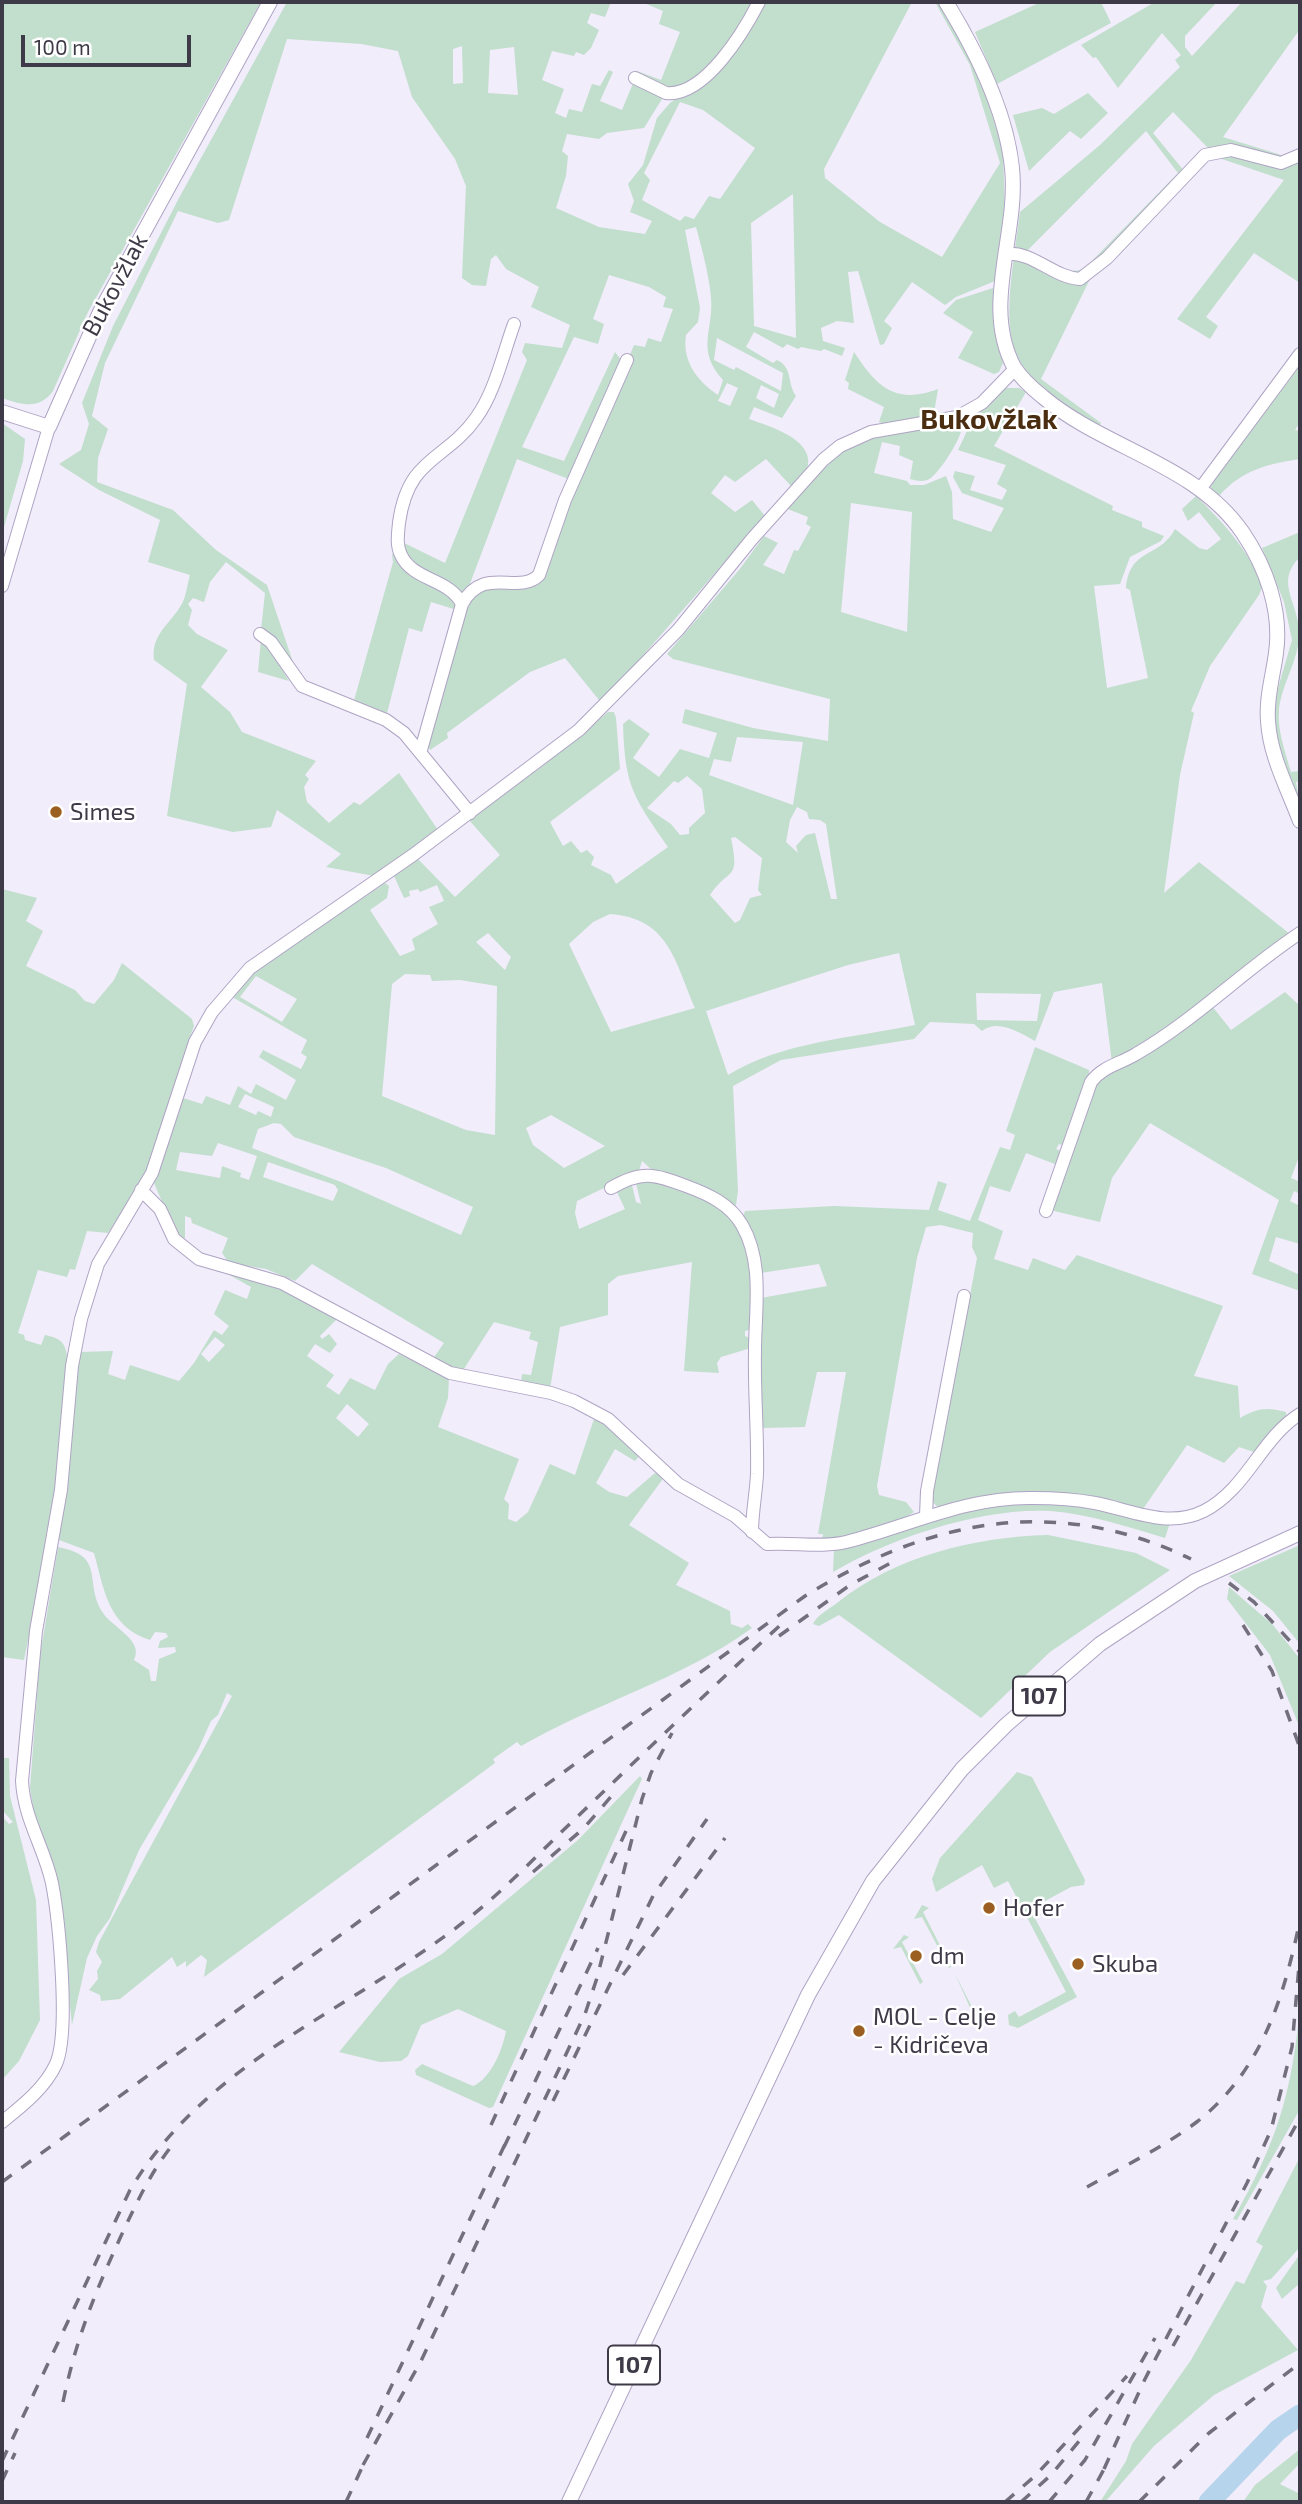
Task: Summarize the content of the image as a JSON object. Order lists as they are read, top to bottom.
{
  "streets": {
    "main road": ["Bukovžlak", "107"]
  },
  "districts": ["Bukovžlak"],
  "places": [
    "Simes",
    "Hofer",
    "dm",
    "Skuba",
    "MOL - Celje - Kidričeva"
  ],
  "scale_bar": "100 m"
}
